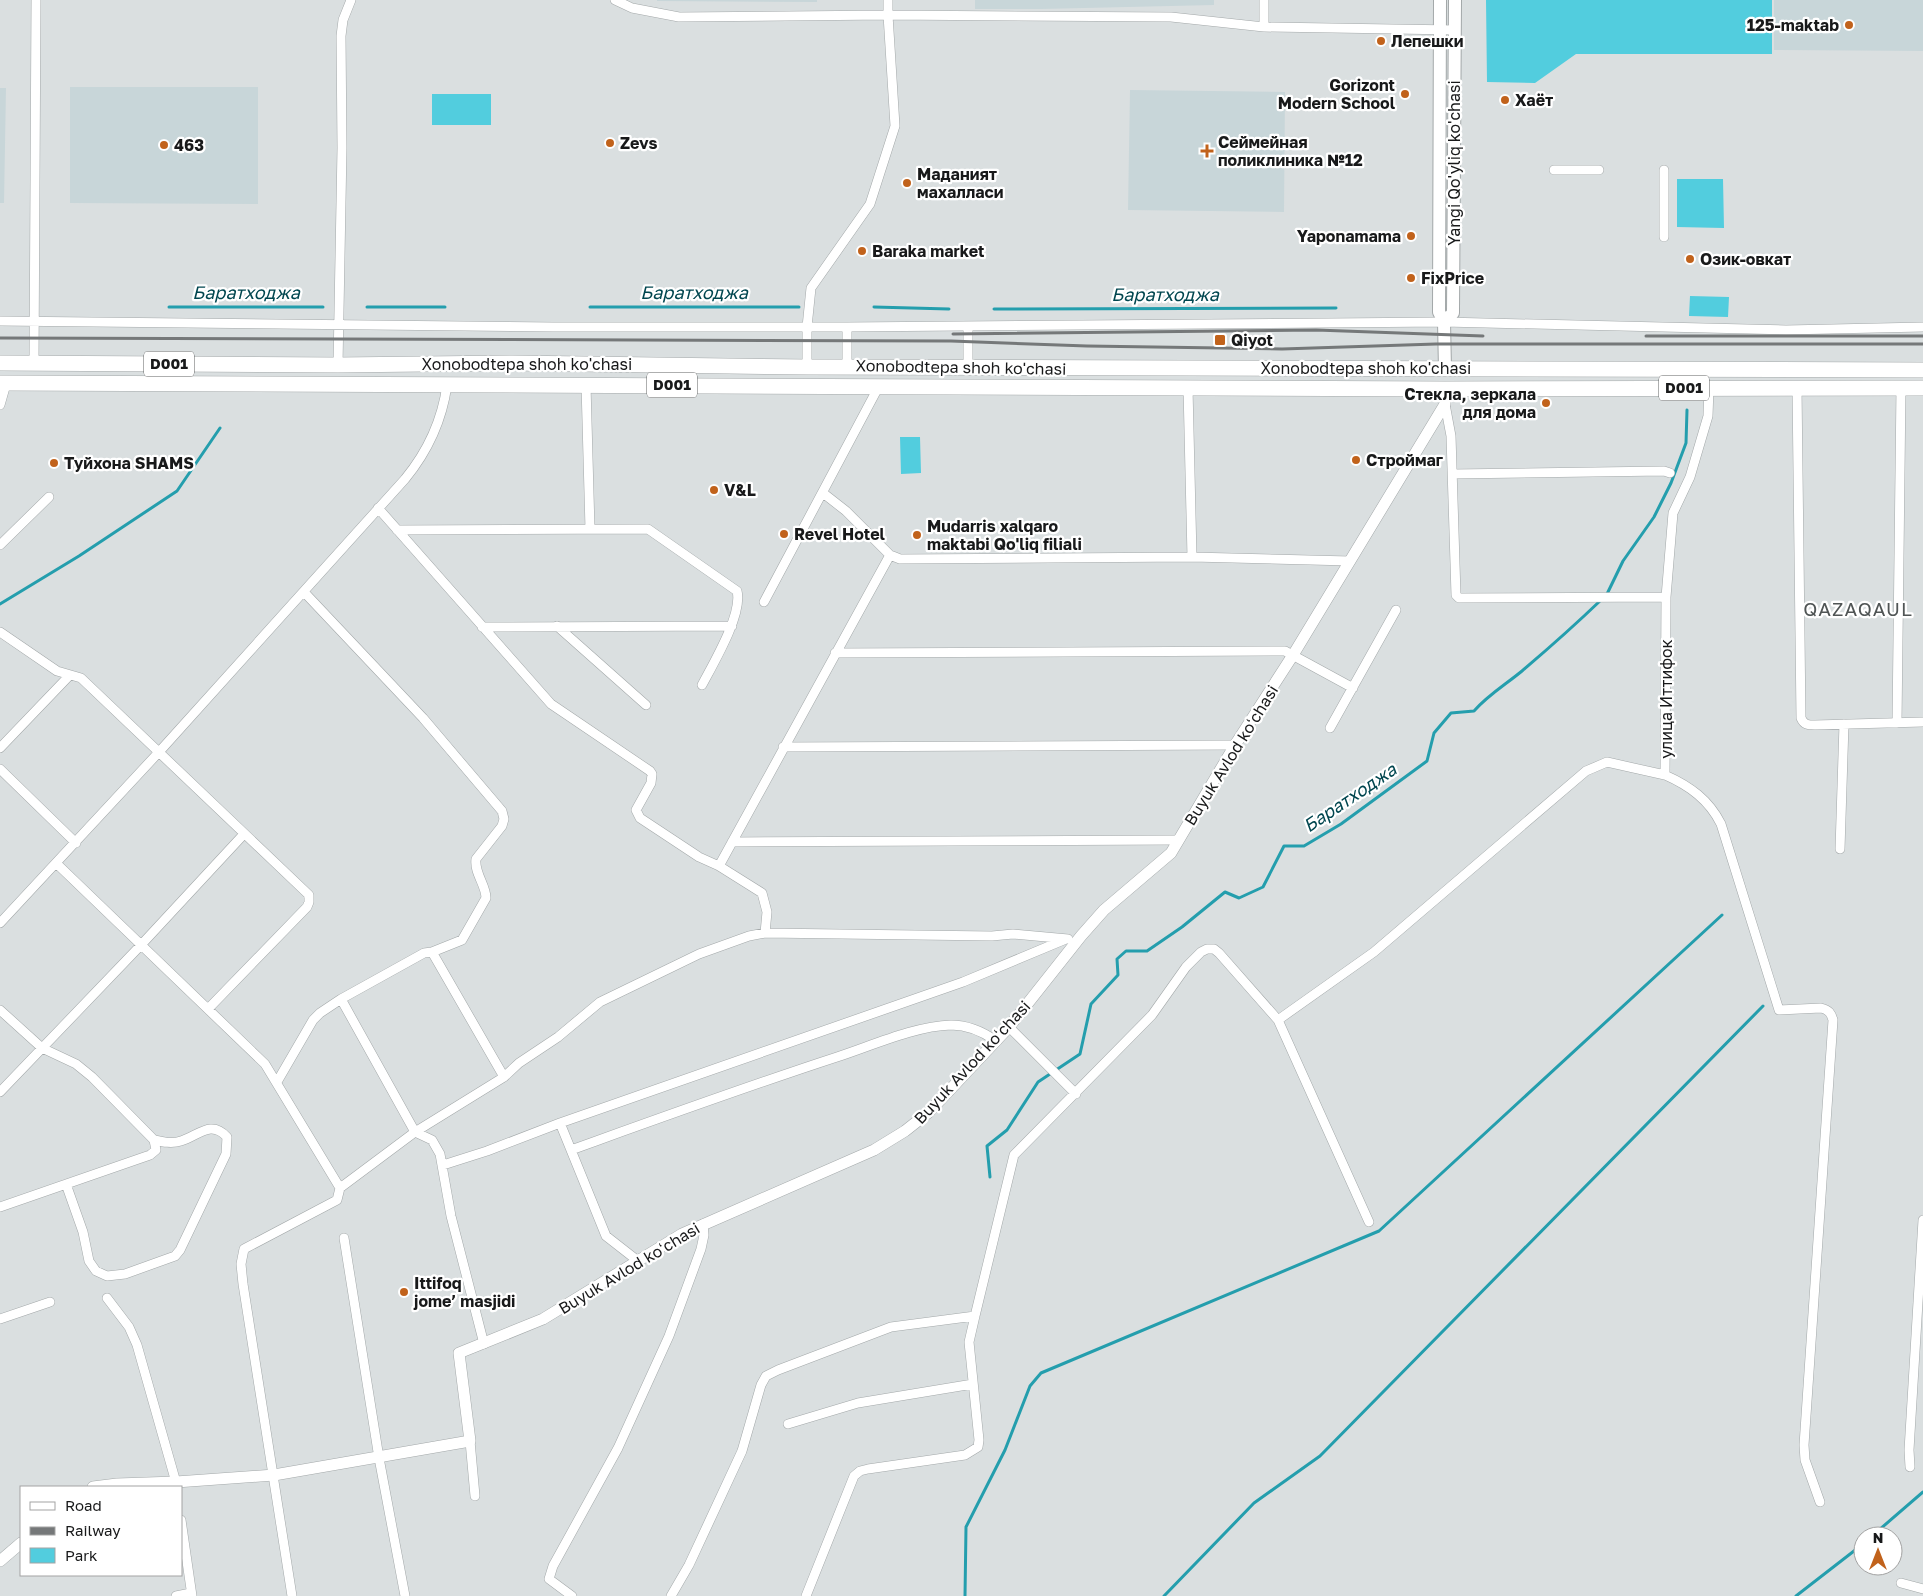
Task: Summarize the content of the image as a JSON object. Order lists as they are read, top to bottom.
{
  "streets": {
    "highway": ["D001", "Xonobodtepa shoh ko'chasi"],
    "main road": ["Yangi Qo'yliq ko'chasi"],
    "street": ["улица Иттифок", "Buyuk Avlod koʻchasi"]
  },
  "crossings": [
    ["Yangi Qo'yliq ko'chasi", "Xonobodtepa shoh ko'chasi"],
    ["Xonobodtepa shoh ko'chasi", "улица Иттифок"],
    ["Xonobodtepa shoh ko'chasi", "Buyuk Avlod koʻchasi"]
  ],
  "districts": ["QAZAQAUL"],
  "water": ["Баратходжа"],
  "places": {
    "other": [
      "125-maktab",
      "Лепешки",
      "Gorizont Modern School",
      "Хаёт",
      "Zevs",
      "463",
      "Маданият махалласи",
      "Yaponamama",
      "Baraka market",
      "Озик-овкат",
      "FixPrice",
      "Стекла, зеркала для дома",
      "Строймаг",
      "Туйхона SHAMS",
      "V&L",
      "Revel Hotel",
      "Mudarris xalqaro maktabi Qo'liq filiali",
      "Ittifoq jome’ masjidi"
    ],
    "health": ["Сеймейная поликлиника №12"],
    "transit": ["Qiyot"]
  },
  "legend": ["Road", "Railway", "Park"],
  "north": "top"
}
